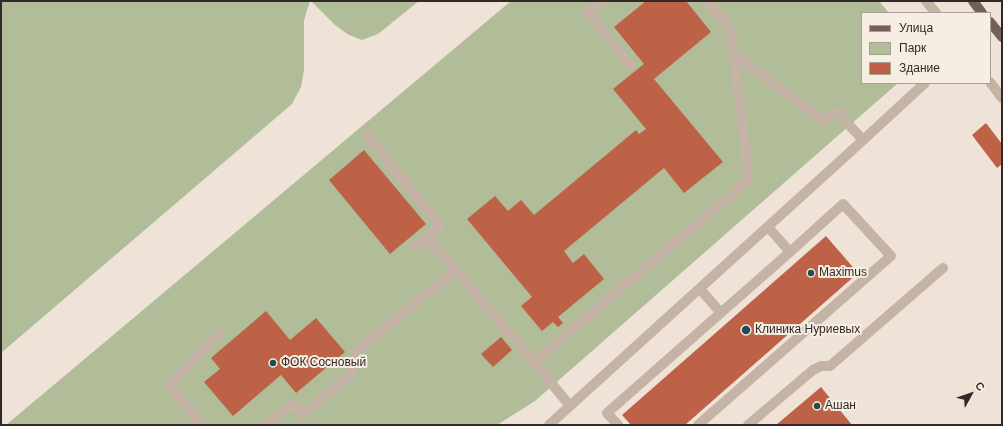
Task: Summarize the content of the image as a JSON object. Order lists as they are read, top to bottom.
{
  "places": [
    "Maximus",
    "Клиника Нуриевых",
    "ФОК Сосновый",
    "Ашан"
  ],
  "legend": ["Улица", "Парк", "Здание"],
  "north": "top right"
}
